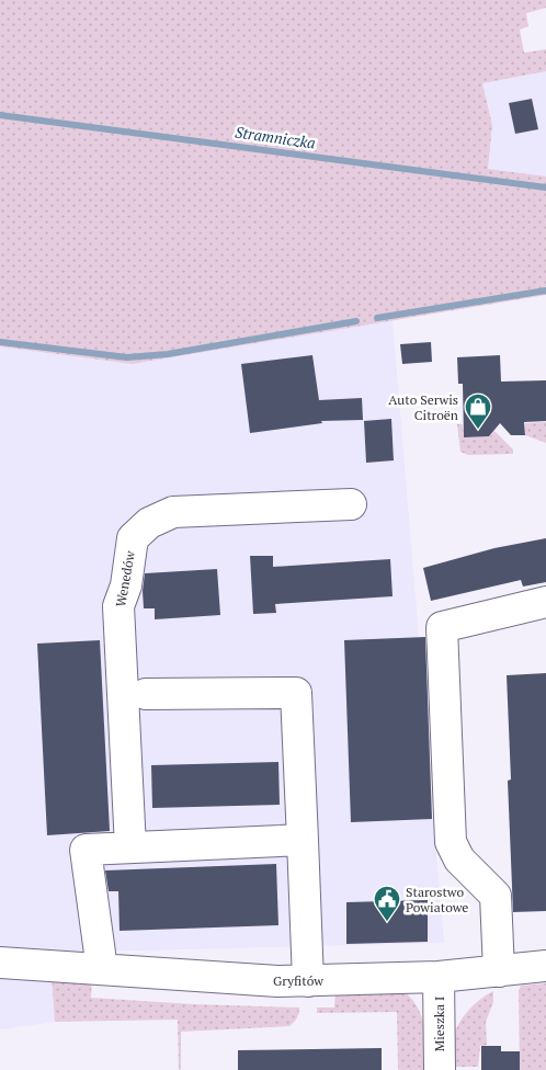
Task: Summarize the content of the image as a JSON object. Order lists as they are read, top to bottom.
{
  "streets": {
    "street": ["Wenedów", "Gryfitów", "Mieszka I"]
  },
  "crossings": [
    ["Gryfitów", "Mieszka I"]
  ],
  "water": ["Stramniczka"],
  "places": {
    "shop": ["Auto Serwis Citroën"],
    "public building": ["Starostwo Powiatowe"]
  }
}
